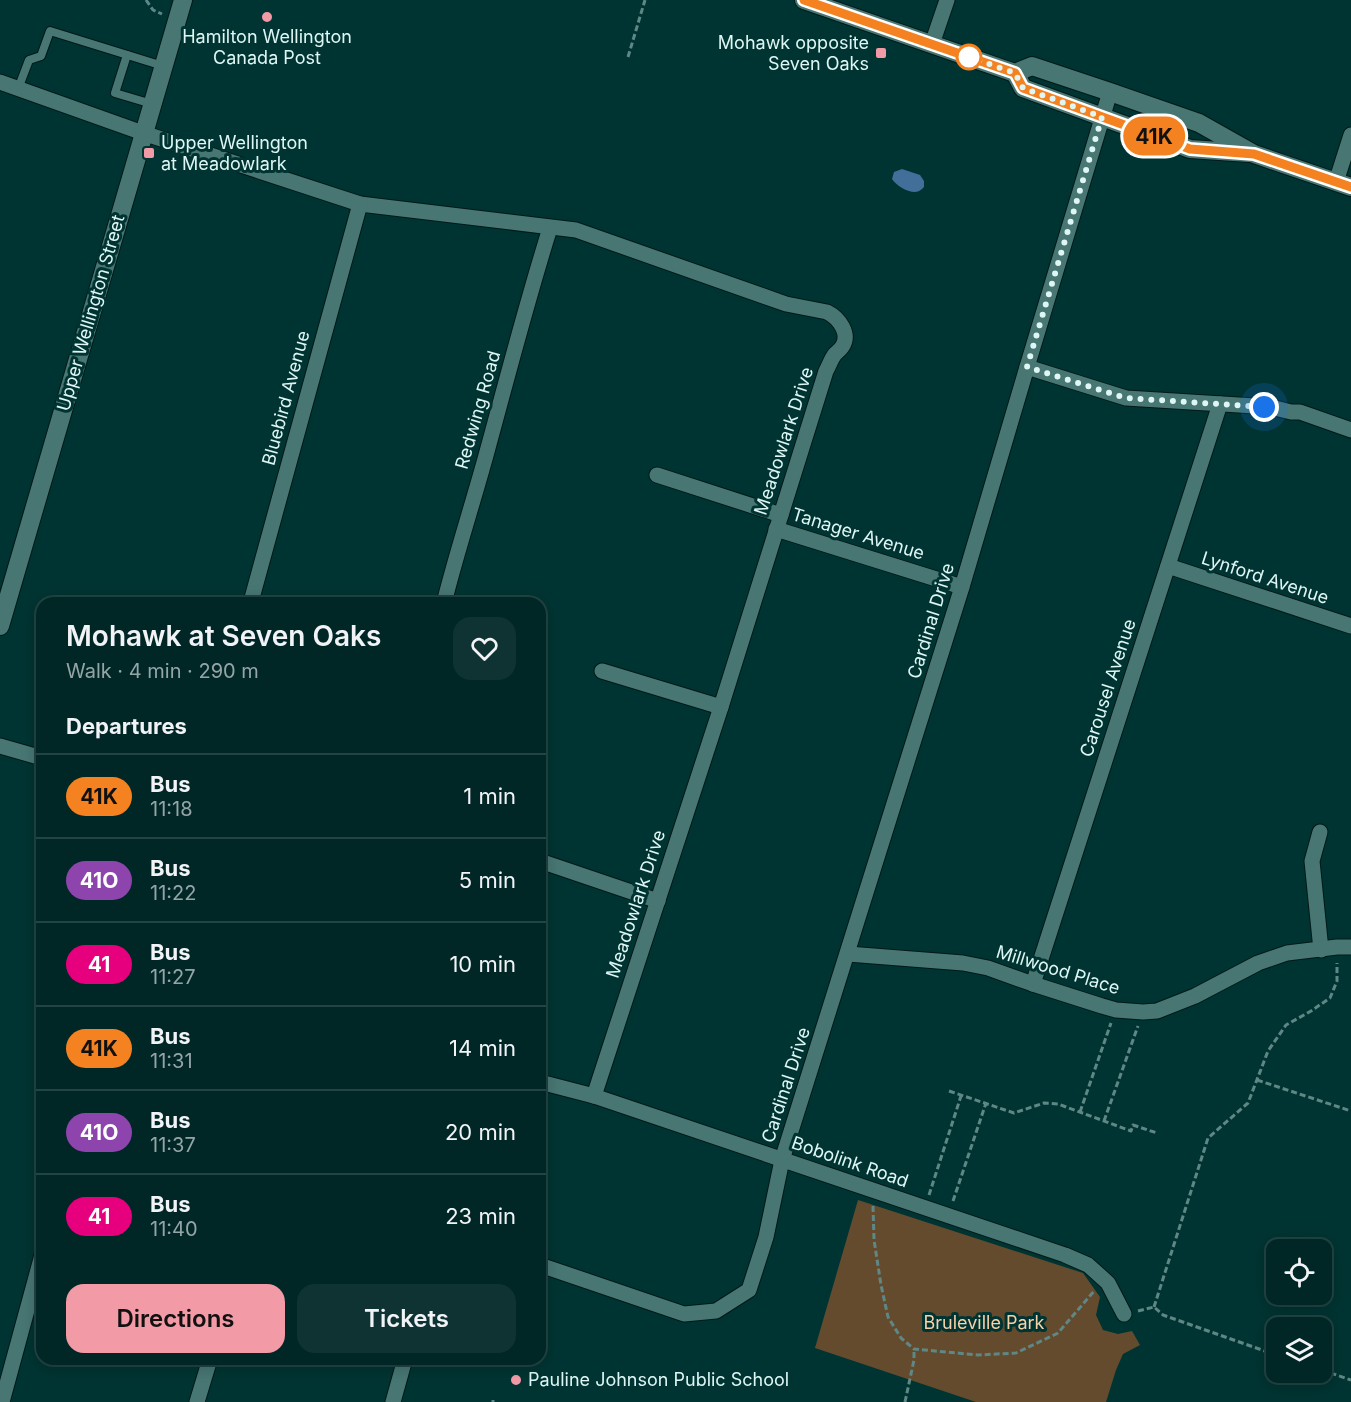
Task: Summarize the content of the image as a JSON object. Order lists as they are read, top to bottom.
{
  "streets": {
    "main road": ["Upper Wellington Street"],
    "street": [
      "Bluebird Avenue",
      "Redwing Road",
      "Meadowlark Drive",
      "Tanager Avenue",
      "Lynford Avenue",
      "Cardinal Drive",
      "Carousel Avenue",
      "Millwood Place",
      "Bobolink Road"
    ]
  },
  "crossings": [
    ["Upper Wellington Street", "Meadowlark Drive"],
    ["Bluebird Avenue", "Meadowlark Drive"],
    ["Redwing Road", "Meadowlark Drive"],
    ["Meadowlark Drive", "Tanager Avenue"],
    ["Meadowlark Drive", "Bobolink Road"],
    ["Tanager Avenue", "Cardinal Drive"],
    ["Lynford Avenue", "Carousel Avenue"],
    ["Cardinal Drive", "Millwood Place"],
    ["Cardinal Drive", "Bobolink Road"],
    ["Carousel Avenue", "Millwood Place"]
  ],
  "parks": ["Bruleville Park"],
  "places": {
    "other": ["Hamilton Wellington Canada Post", "Pauline Johnson Public School"],
    "transit": ["Mohawk opposite Seven Oaks", "Upper Wellington at Meadowlark"]
  },
  "lines": ["bus line 41K"],
  "page": {
    "on_map": "41K",
    "heading": [
      ["Mohawk at Seven Oaks", "Walk · 4 min · 290 m"],
      "Departures"
    ],
    "list": [
      {
        "mark": "41K",
        "name": "Bus",
        "note": "11:18",
        "value": "1 min"
      },
      {
        "mark": "41O",
        "name": "Bus",
        "note": "11:22",
        "value": "5 min"
      },
      {
        "mark": "41",
        "name": "Bus",
        "note": "11:27",
        "value": "10 min"
      },
      {
        "mark": "41K",
        "name": "Bus",
        "note": "11:31",
        "value": "14 min"
      },
      {
        "mark": "41O",
        "name": "Bus",
        "note": "11:37",
        "value": "20 min"
      },
      {
        "mark": "41",
        "name": "Bus",
        "note": "11:40",
        "value": "23 min"
      }
    ],
    "buttons": ["Directions", "Tickets"]
  }
}
